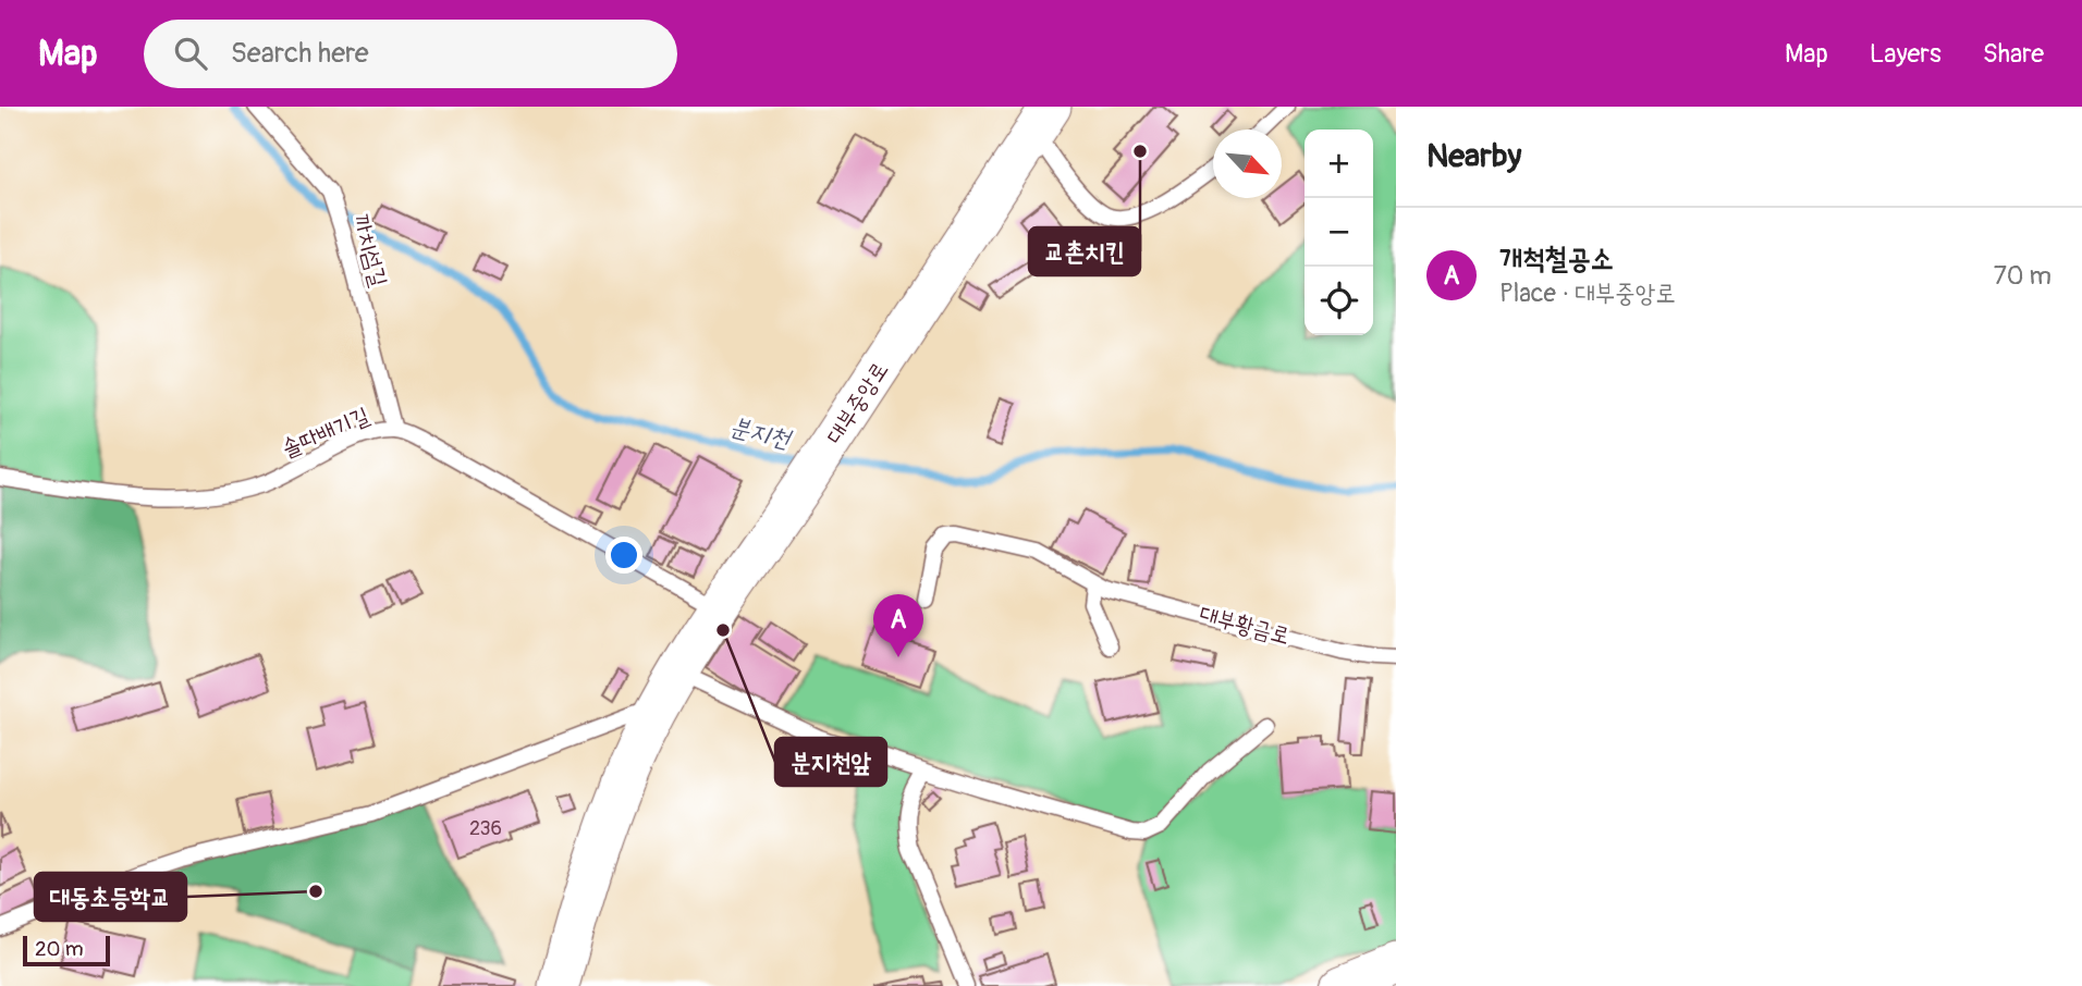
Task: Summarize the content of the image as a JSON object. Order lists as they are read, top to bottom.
{
  "streets": {
    "street": ["대부중앙로"],
    "lane": ["까치섬길", "솔따배기길", "대부황금로"]
  },
  "crossings": [
    ["까치섬길", "솔따배기길"],
    ["대부중앙로", "솔따배기길"]
  ],
  "water": ["분지천"],
  "places": ["교촌치킨", "분지천앞", "대동초등학교"],
  "house_numbers": ["236"],
  "scale_bar": "20 m",
  "north": "bottom right",
  "page": {
    "header": "Map",
    "search": "Search here",
    "nav": ["Map", "Layers", "Share"],
    "heading": "Nearby",
    "map_buttons": ["+", "−"],
    "list": [
      {
        "mark": "A",
        "name": "개척철공소",
        "note": "Place · 대부중앙로",
        "value": "70 m"
      }
    ],
    "pins": "A",
    "scale": "20 m"
  }
}
